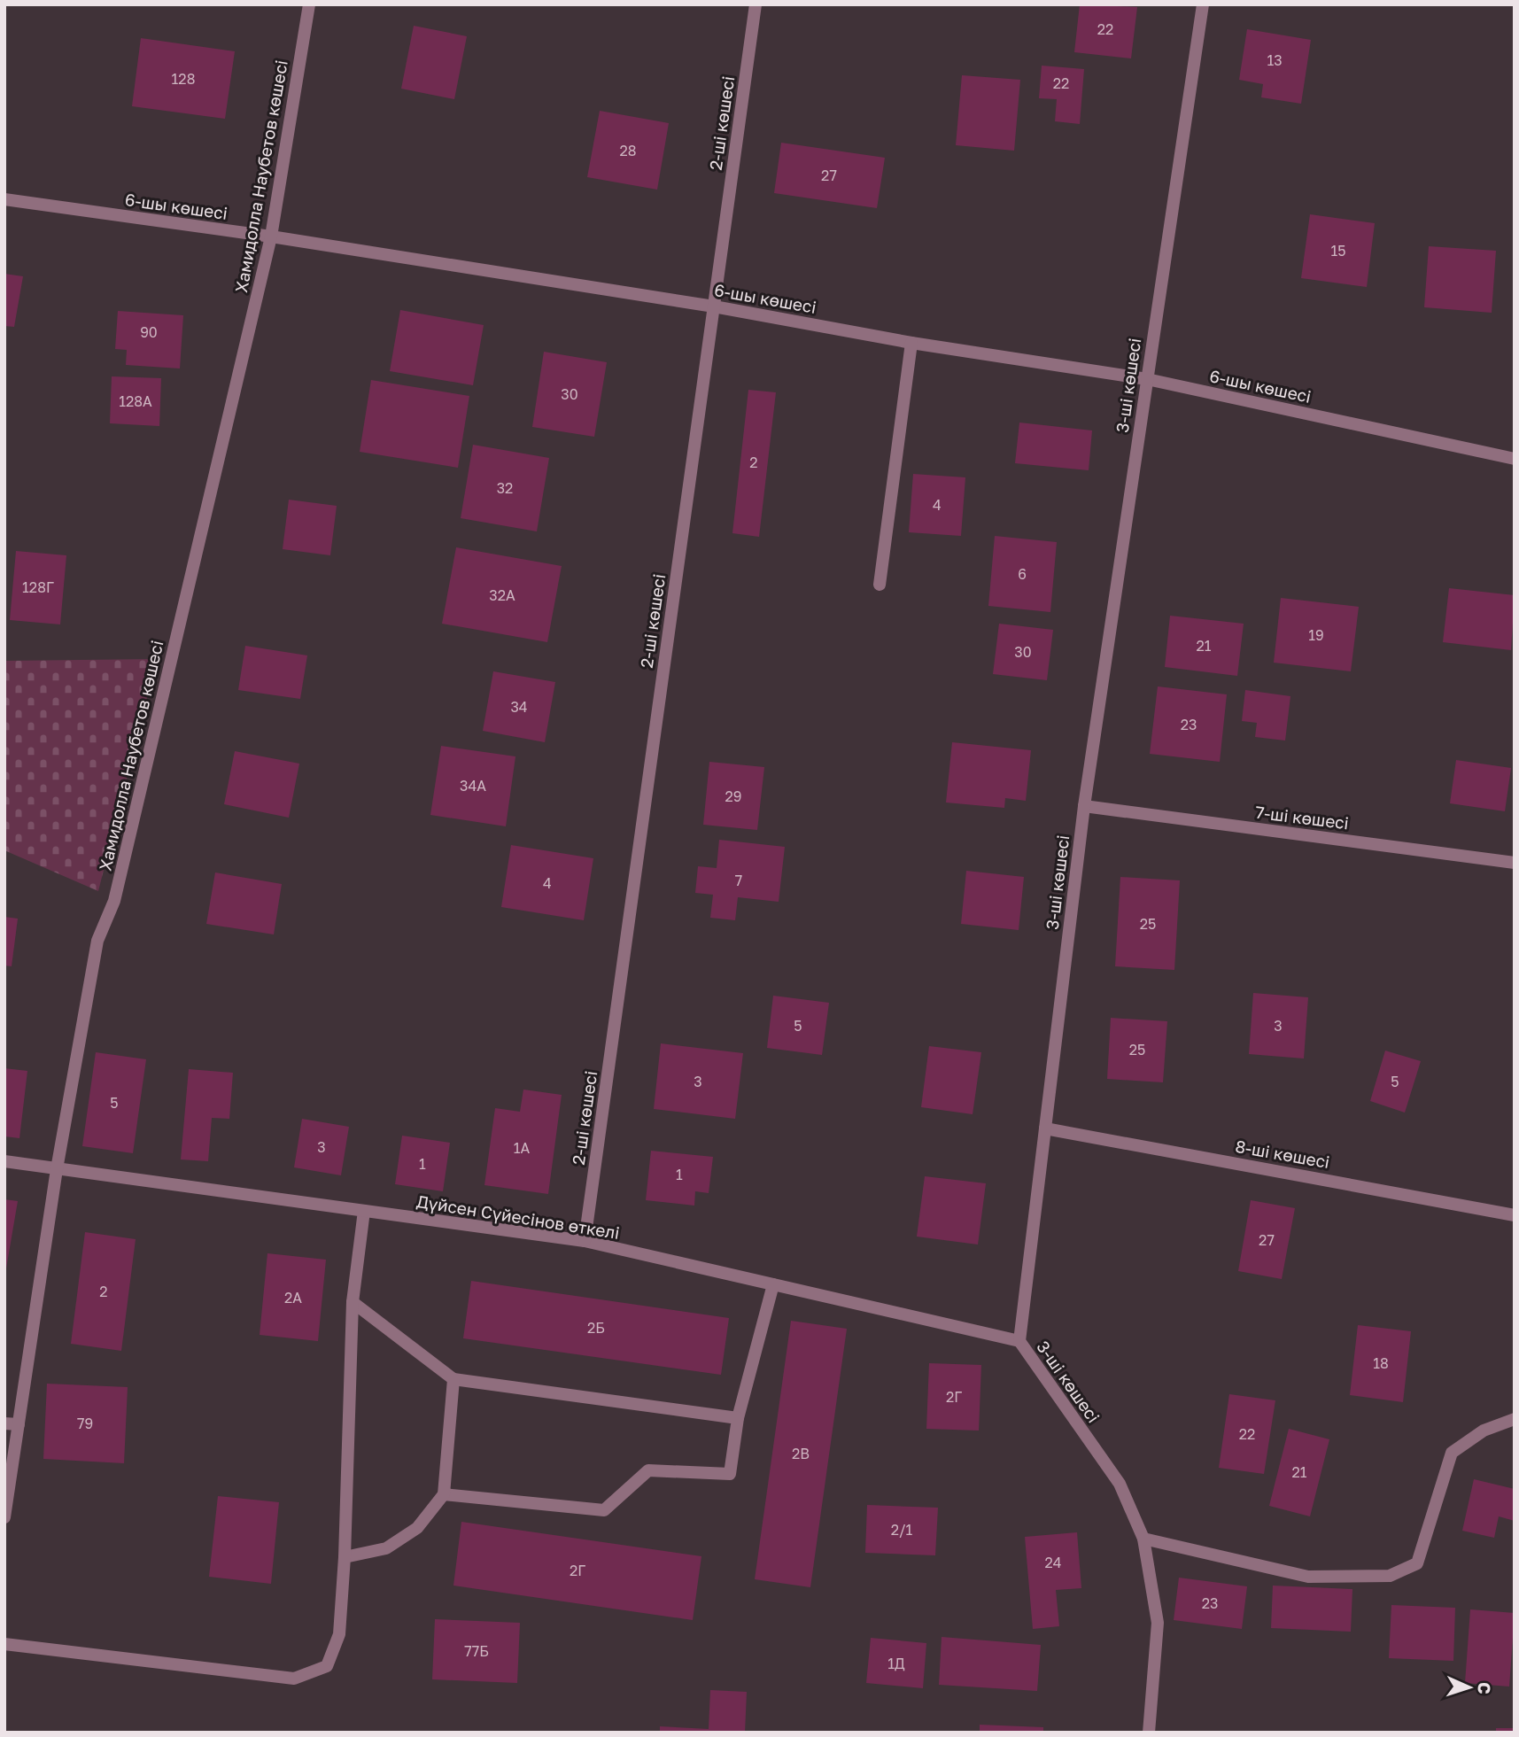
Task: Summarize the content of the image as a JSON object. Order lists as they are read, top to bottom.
{
  "streets": {
    "street": [
      "2-ші көшесі",
      "Хамидолла Наубетов көшесі",
      "6-шы көшесі",
      "3-ші көшесі",
      "7-ші көшесі",
      "8-ші көшесі",
      "Дүйсен Сүйесінов өткелі"
    ]
  },
  "crossings": [
    ["2-ші көшесі", "6-шы көшесі"],
    ["2-ші көшесі", "Дүйсен Сүйесінов өткелі"],
    ["Хамидолла Наубетов көшесі", "6-шы көшесі"],
    ["Хамидолла Наубетов көшесі", "Дүйсен Сүйесінов өткелі"],
    ["6-шы көшесі", "3-ші көшесі"],
    ["3-ші көшесі", "7-ші көшесі"],
    ["3-ші көшесі", "8-ші көшесі"],
    ["3-ші көшесі", "Дүйсен Сүйесінов өткелі"]
  ],
  "house_numbers": [
    "22",
    "13",
    "128",
    "22",
    "28",
    "27",
    "15",
    "90",
    "30",
    "128А",
    "2",
    "32",
    "4",
    "6",
    "128Г",
    "32А",
    "19",
    "21",
    "30",
    "34",
    "23",
    "34А",
    "29",
    "7",
    "4",
    "25",
    "5",
    "3",
    "25",
    "3",
    "5",
    "5",
    "3",
    "1А",
    "1",
    "1",
    "27",
    "2",
    "2А",
    "2Б",
    "18",
    "2Г",
    "79",
    "22",
    "2В",
    "21",
    "2/1",
    "24",
    "2Г",
    "23",
    "77Б",
    "1Д"
  ],
  "north": "right"
}
